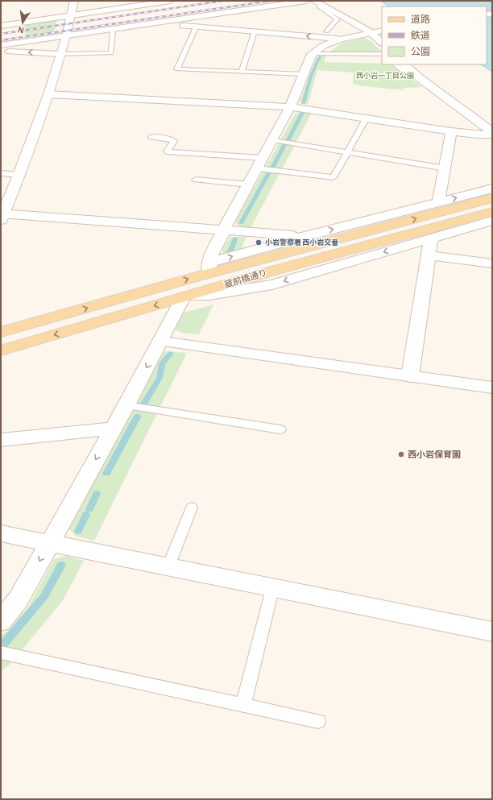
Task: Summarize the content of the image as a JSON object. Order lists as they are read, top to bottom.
{
  "streets": {
    "main road": ["蔵前橋通り"]
  },
  "parks": ["西小岩一丁目公園"],
  "places": ["小岩警察署 西小岩交番", "西小岩保育園"],
  "legend": ["道路", "鉄道", "公園"],
  "north": "bottom"
}
